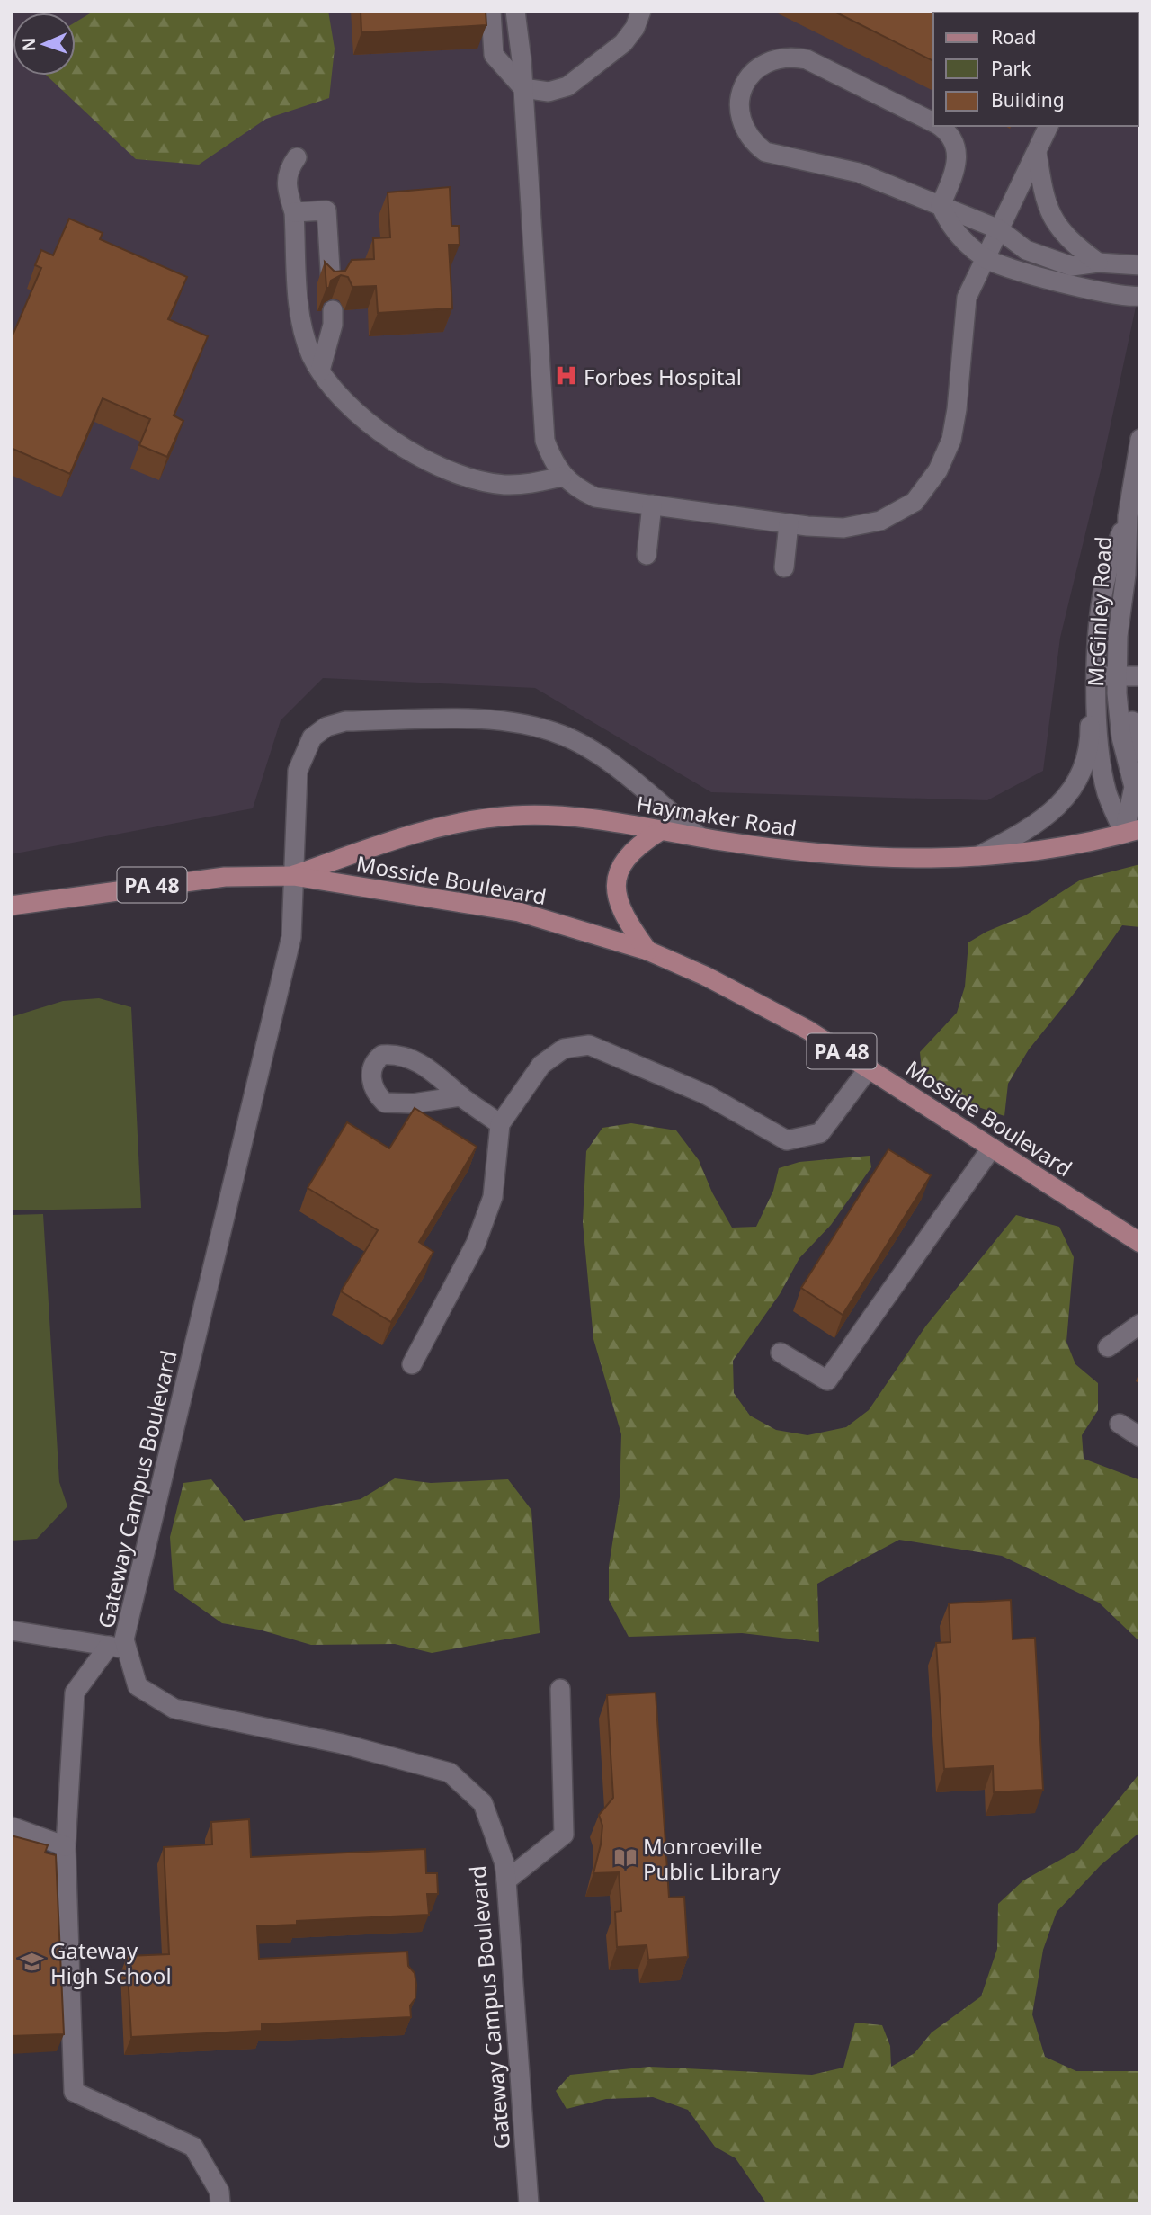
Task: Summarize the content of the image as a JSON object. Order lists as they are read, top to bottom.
{
  "streets": {
    "main road": ["Haymaker Road", "Mosside Boulevard", "PA 48"],
    "street": ["McGinley Road", "Gateway Campus Boulevard"]
  },
  "crossings": [
    ["McGinley Road", "Haymaker Road"],
    ["Haymaker Road", "Mosside Boulevard"],
    ["Haymaker Road", "Gateway Campus Boulevard"],
    ["Mosside Boulevard", "Gateway Campus Boulevard"]
  ],
  "places": {
    "hospital": ["Forbes Hospital"],
    "library": ["Monroeville Public Library"],
    "school or university": ["Gateway High School"]
  },
  "legend": ["Road", "Park", "Building"],
  "north": "left"
}
